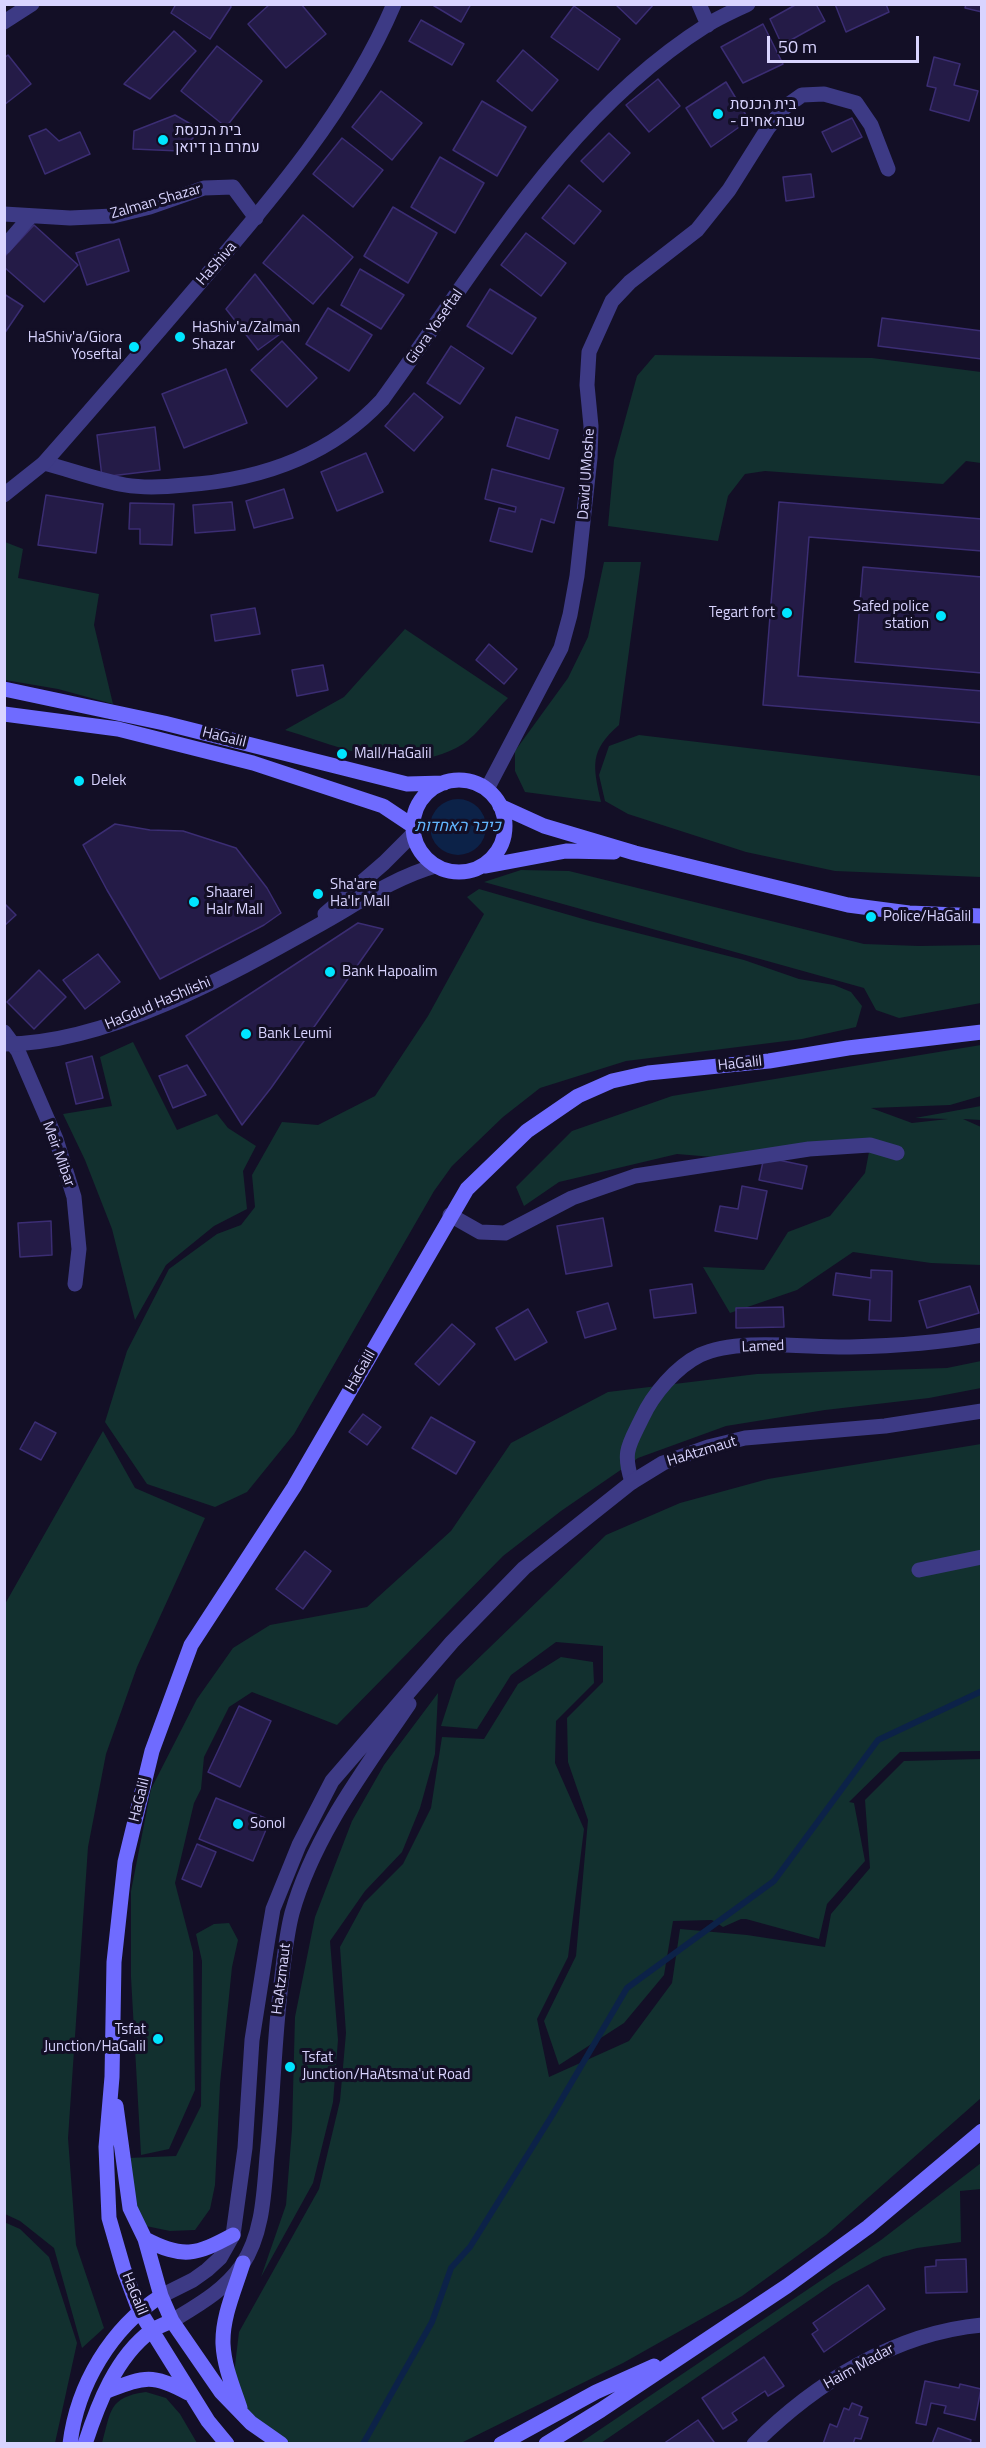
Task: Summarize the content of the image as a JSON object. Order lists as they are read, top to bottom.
{
  "streets": {
    "main road": ["HaGalil"],
    "street": [
      "Zalman Shazar",
      "HaShiva",
      "Giora Yoseftal",
      "David UMoshe",
      "HaGdud HaShlishi",
      "Meir Mibar",
      "Lamed",
      "HaAtzmaut",
      "Haim Madar"
    ]
  },
  "crossings": [
    ["Zalman Shazar", "HaShiva"],
    ["HaShiva", "Giora Yoseftal"],
    ["David UMoshe", "HaGalil"],
    ["David UMoshe", "HaGdud HaShlishi"],
    ["HaGalil", "HaGdud HaShlishi"],
    ["HaGalil", "HaAtzmaut"],
    ["HaGdud HaShlishi", "Meir Mibar"],
    ["Lamed", "HaAtzmaut"]
  ],
  "water": ["כיכר האחדות"],
  "places": [
    "בית הכנסת - שבת אחים",
    "בית הכנסת עמרם בן דיואן",
    "HaShiv'a/Zalman Shazar",
    "HaShiv'a/Giora Yoseftal",
    "Tegart fort",
    "Safed police station",
    "Mall/HaGalil",
    "Delek",
    "Sha'are Ha'Ir Mall",
    "Shaarei HaIr Mall",
    "Police/HaGalil",
    "Bank Hapoalim",
    "Bank Leumi",
    "Sonol",
    "Tsfat Junction/HaGalil",
    "Tsfat Junction/HaAtsma'ut Road"
  ],
  "scale_bar": "50 m"
}
